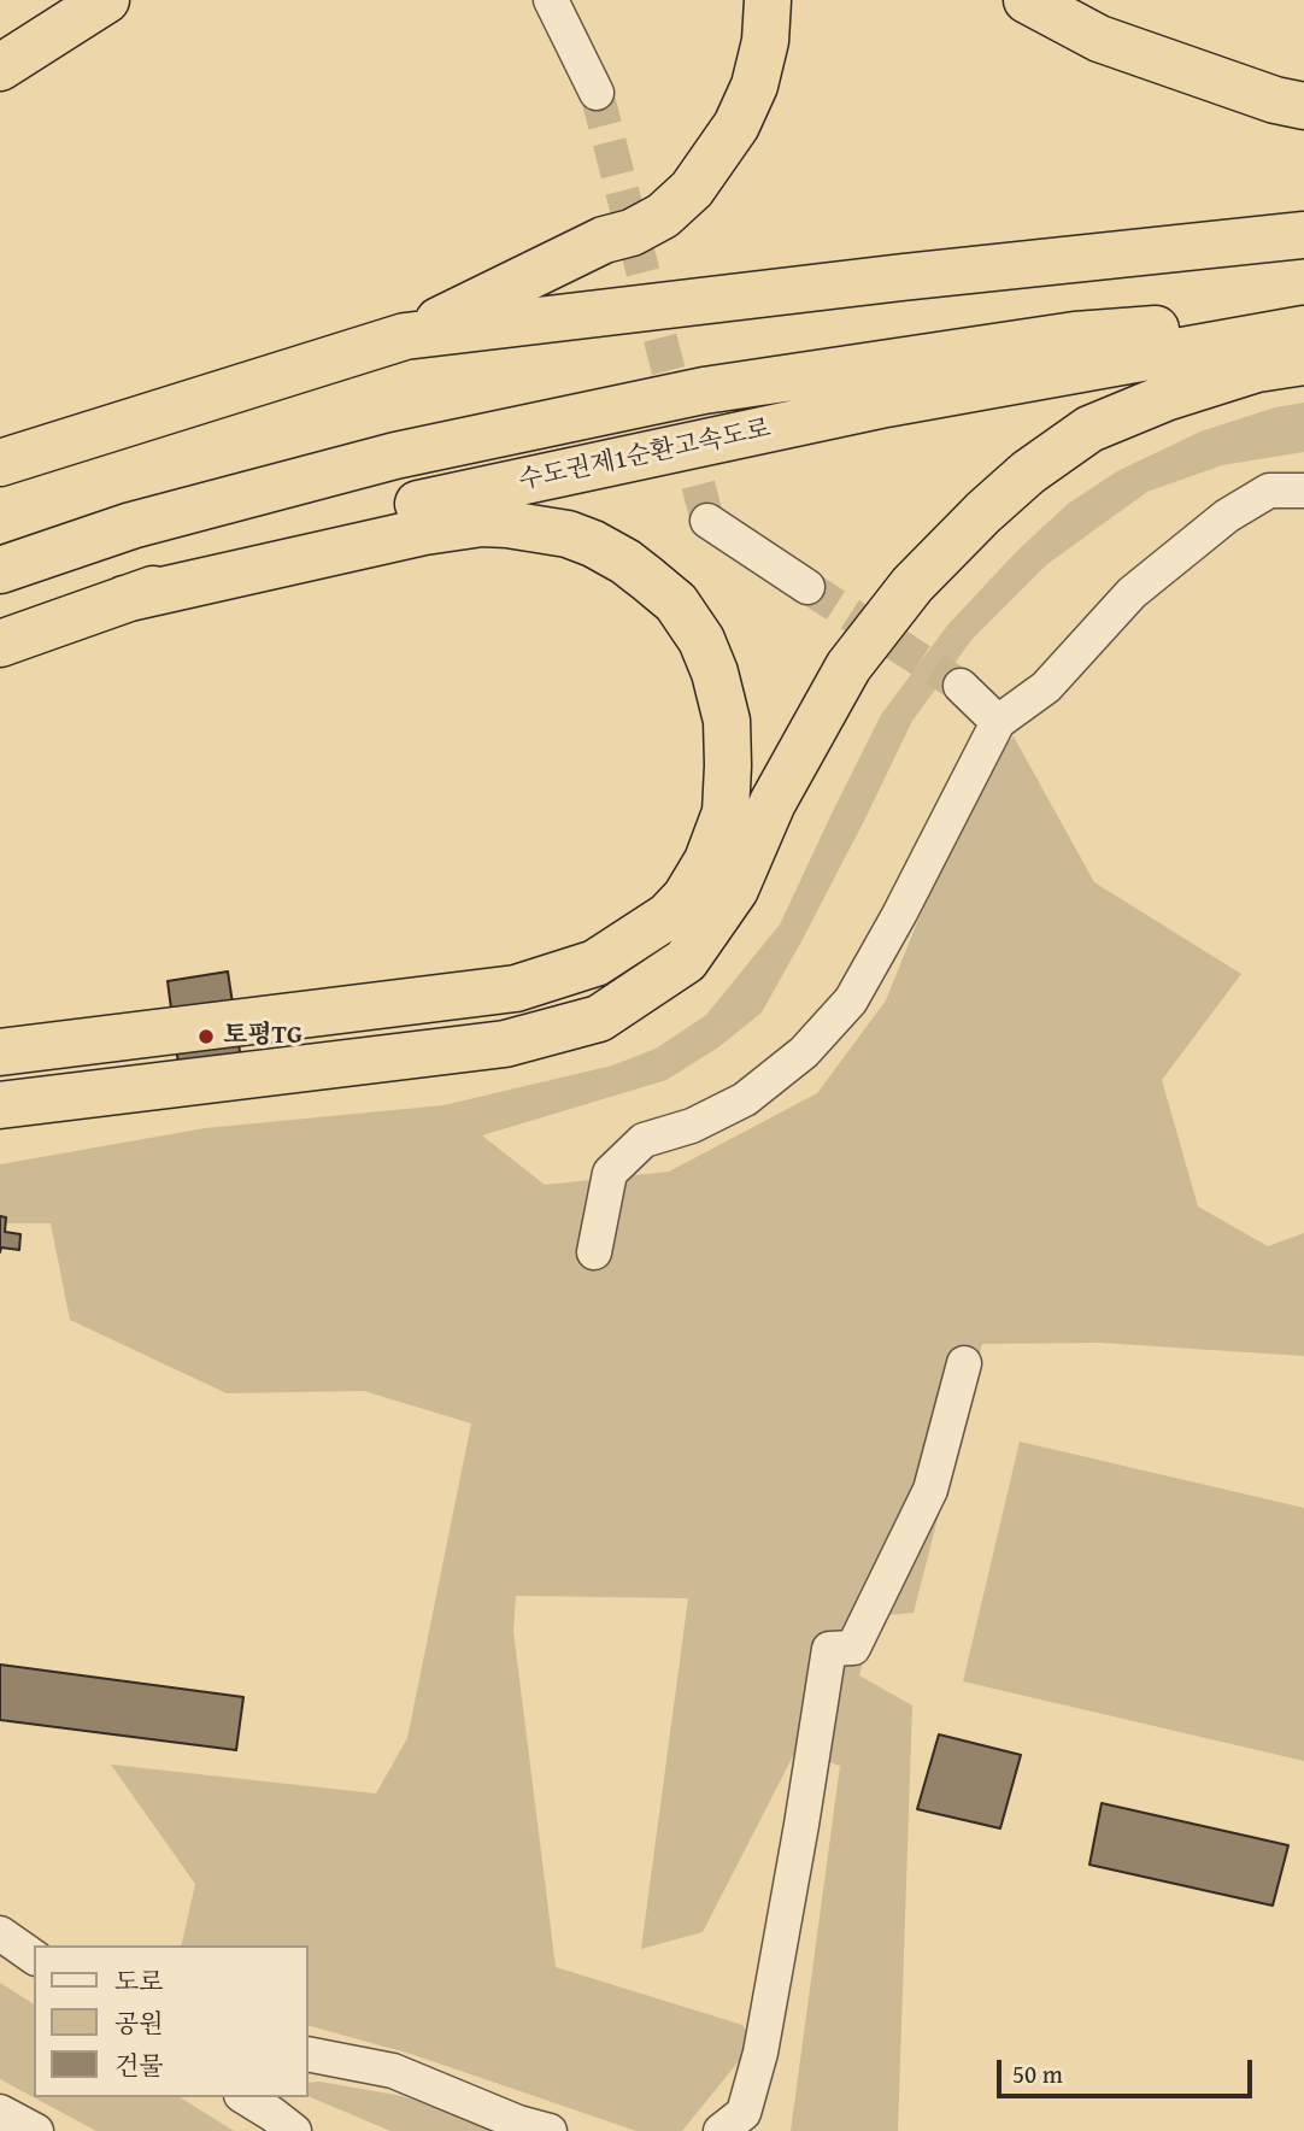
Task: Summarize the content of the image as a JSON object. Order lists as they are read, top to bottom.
{
  "streets": {
    "highway": ["수도권제1순환고속도로"]
  },
  "places": ["토평TG"],
  "legend": ["도로", "공원", "건물"],
  "scale_bar": "50 m"
}
